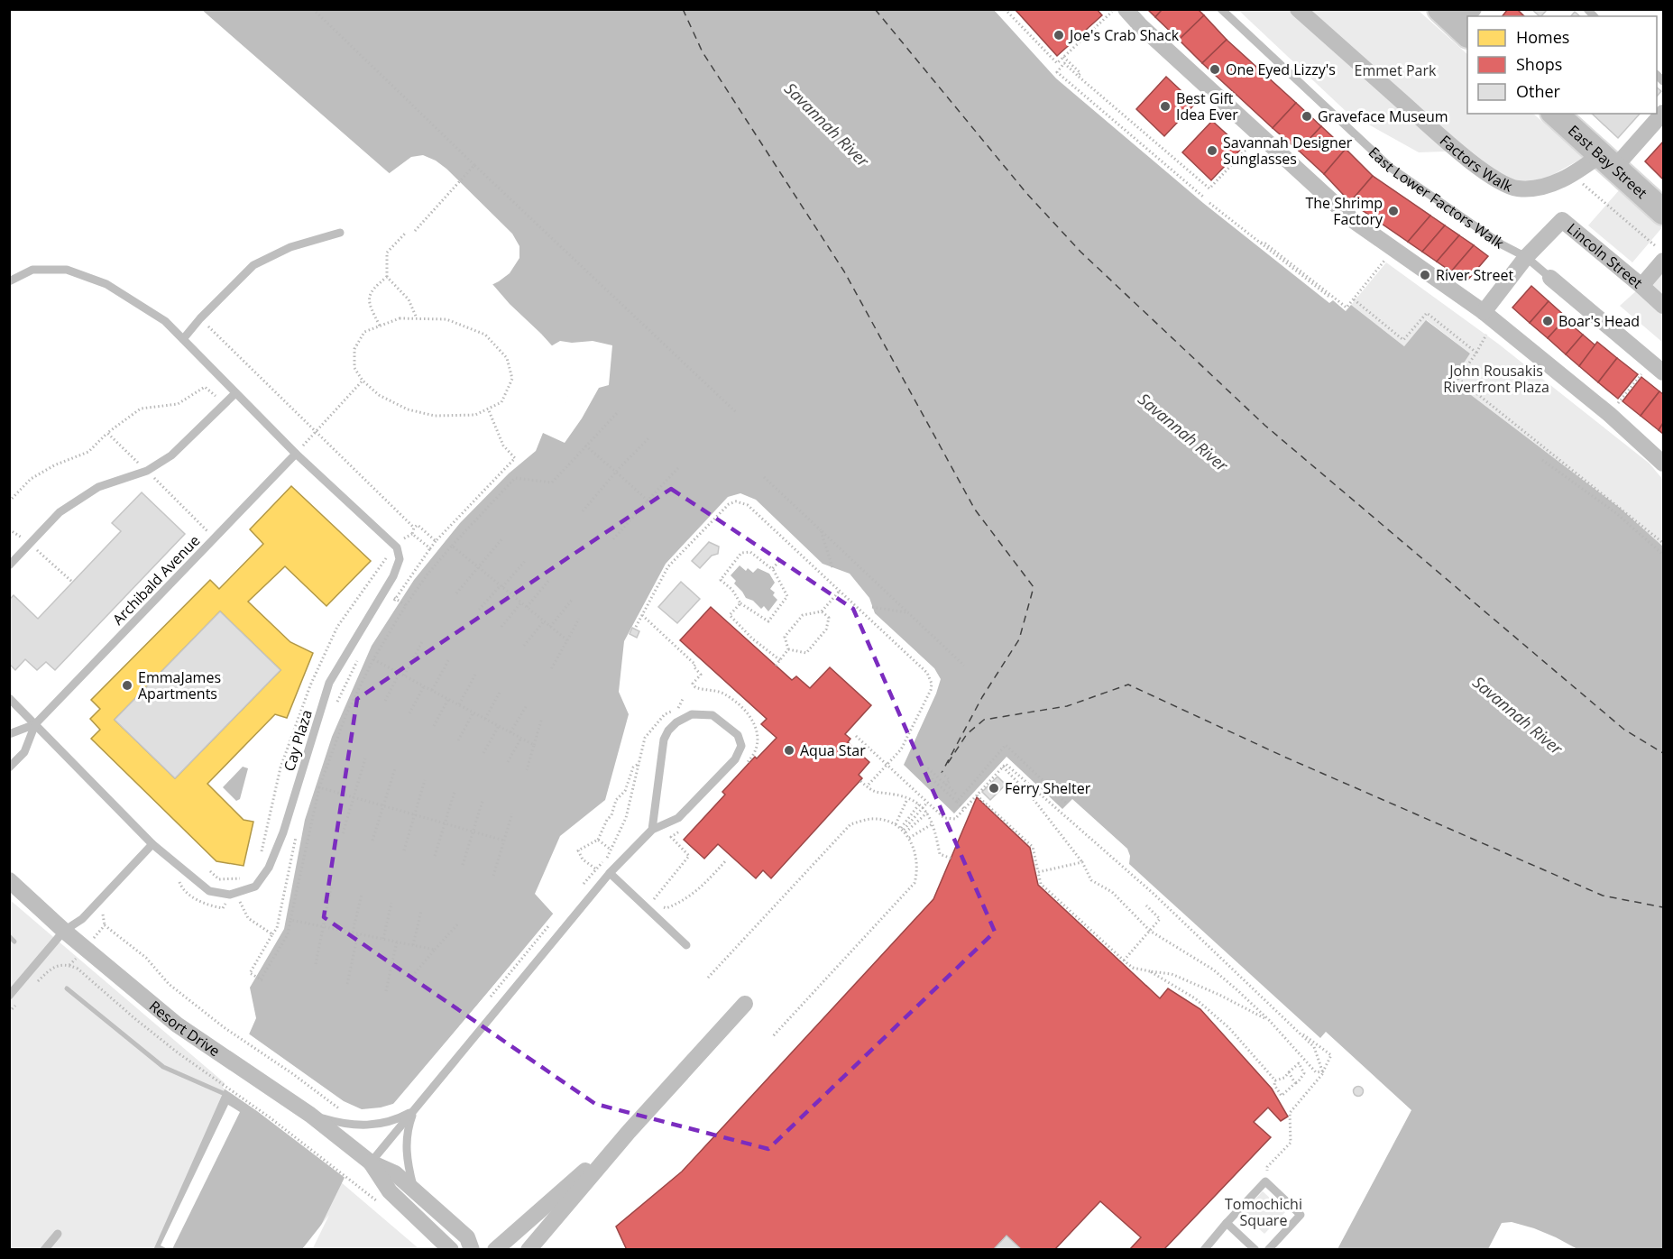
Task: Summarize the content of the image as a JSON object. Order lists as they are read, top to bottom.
{
  "streets": {
    "main road": ["East Bay Street"],
    "street": [
      "Factors Walk",
      "East Lower Factors Walk",
      "Lincoln Street",
      "Resort Drive"
    ],
    "lane": ["Archibald Avenue", "Cay Plaza"]
  },
  "crossings": [
    ["Factors Walk", "East Bay Street"],
    ["East Lower Factors Walk", "Lincoln Street"],
    ["Archibald Avenue", "Cay Plaza"]
  ],
  "water": ["Savannah River"],
  "parks": ["Emmet Park", "John Rousakis Riverfront Plaza", "Tomochichi Square"],
  "places": [
    "Joe's Crab Shack",
    "One Eyed Lizzy's",
    "Best Gift Idea Ever",
    "Graveface Museum",
    "Savannah Designer Sunglasses",
    "The Shrimp Factory",
    "River Street",
    "Boar's Head",
    "EmmaJames Apartments",
    "Aqua Star",
    "Ferry Shelter"
  ],
  "legend": ["Homes", "Shops", "Other"]
}
